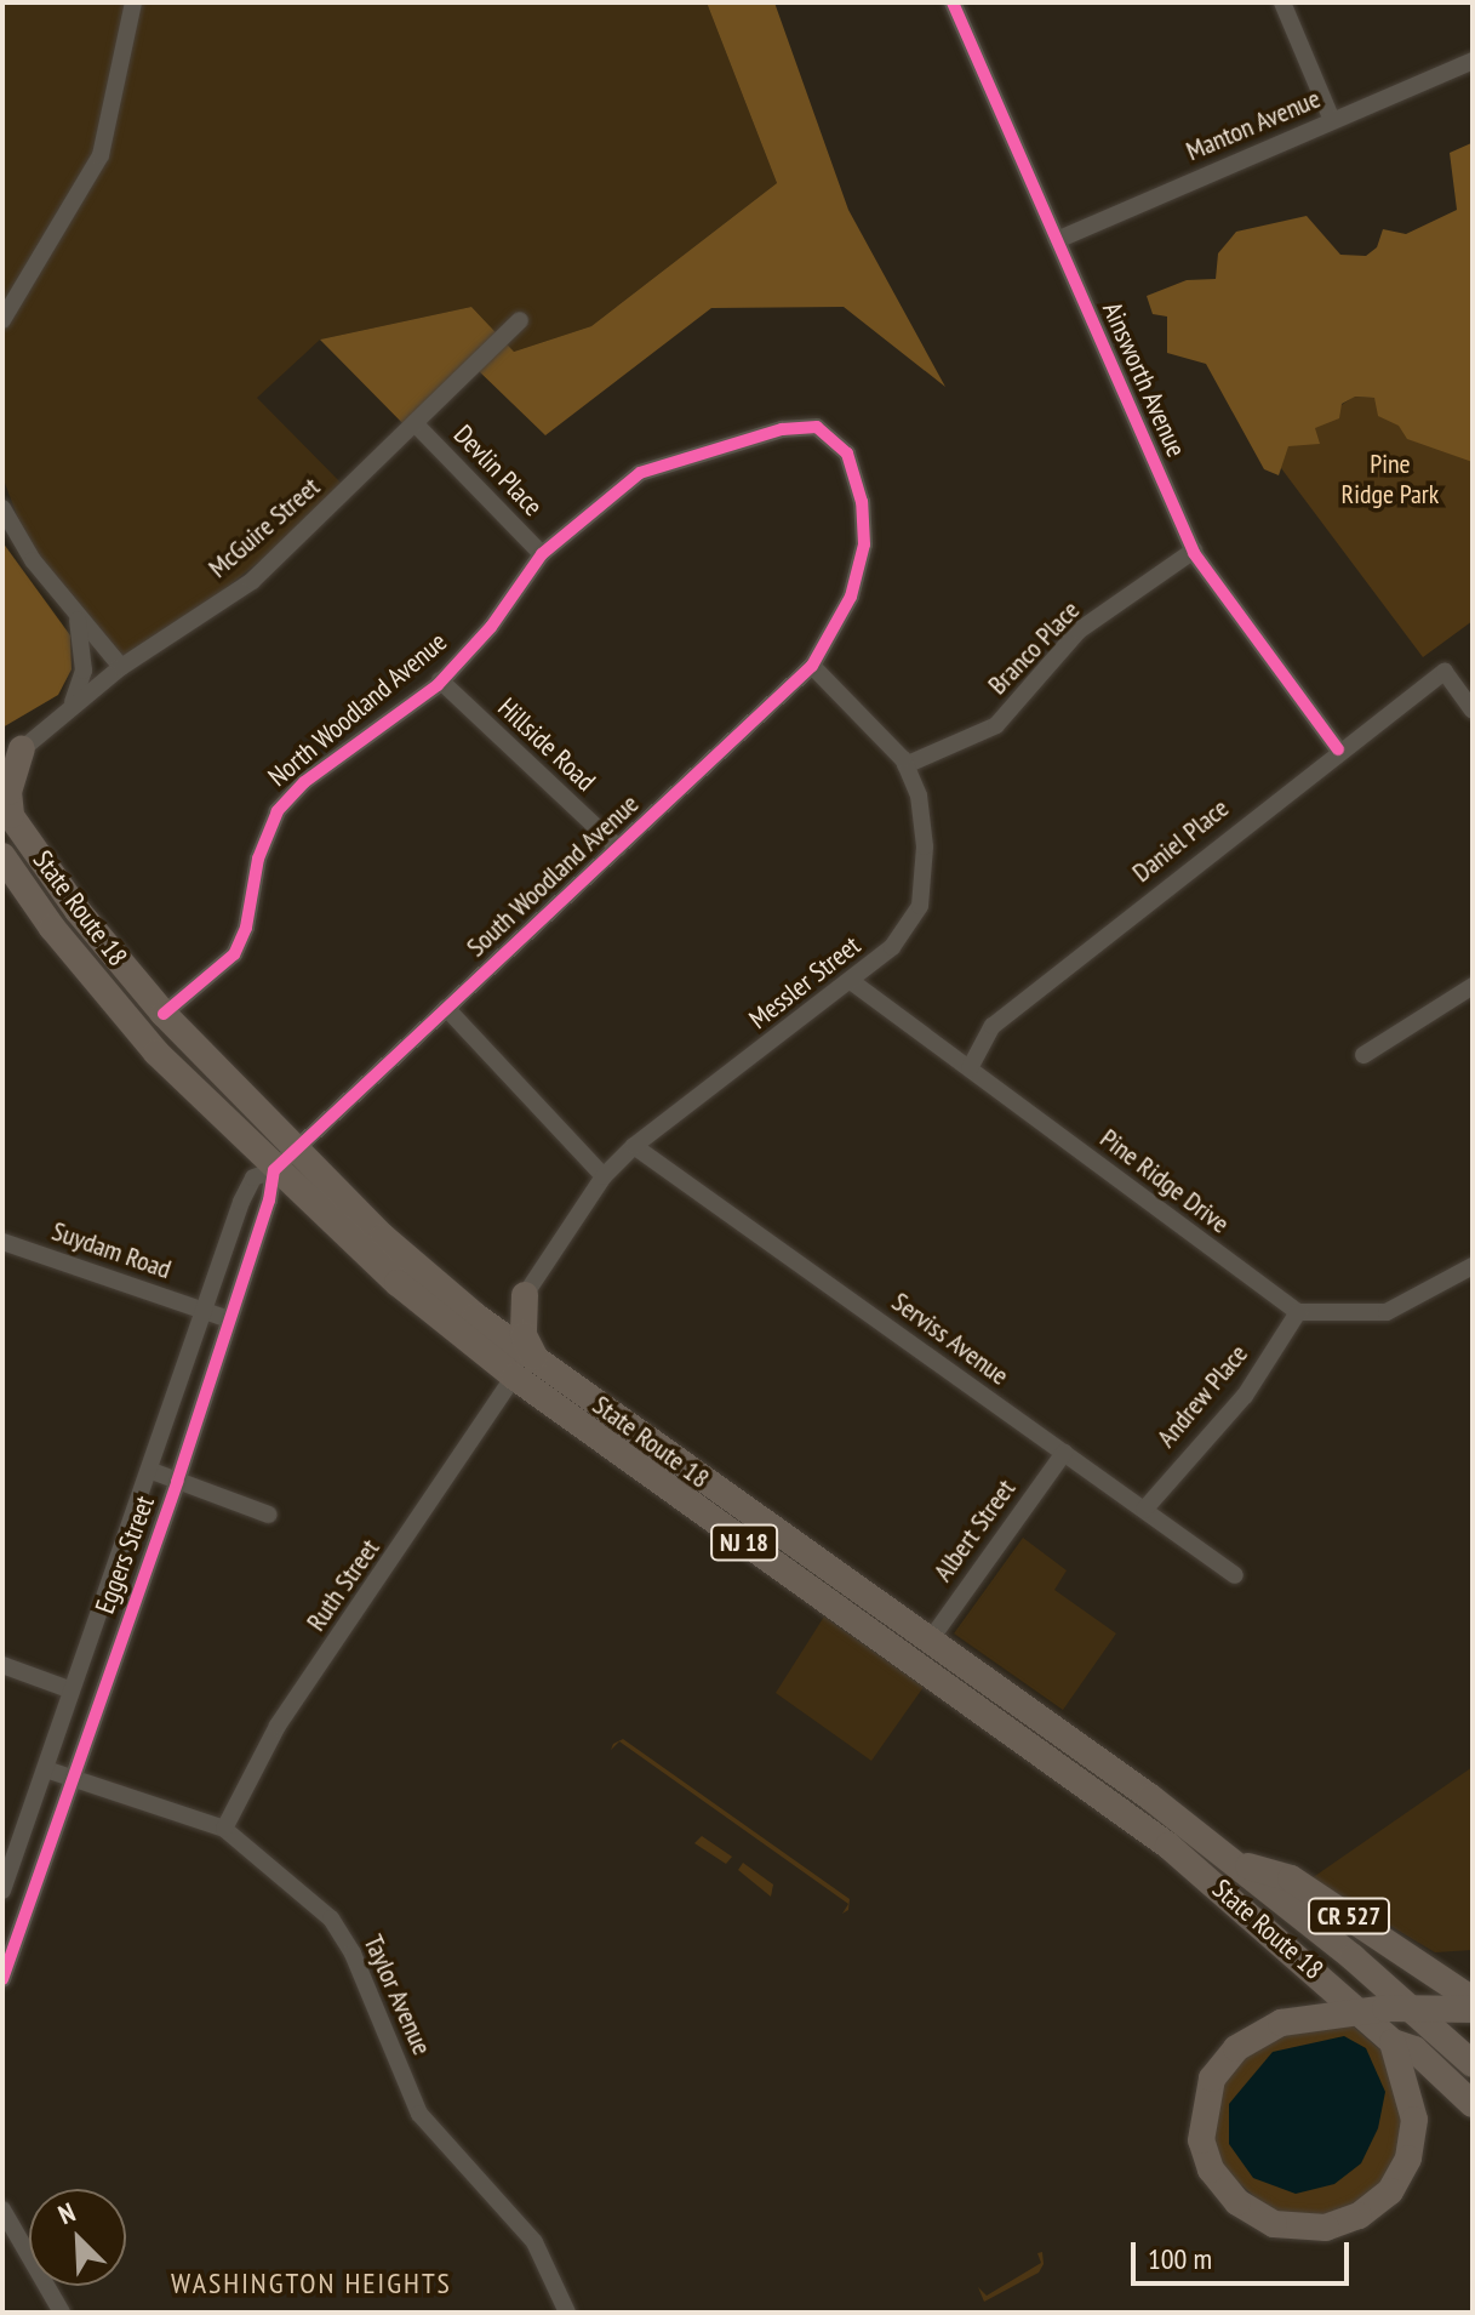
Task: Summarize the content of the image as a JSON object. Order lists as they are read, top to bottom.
{
  "streets": {
    "highway": ["State Route 18", "NJ 18", "CR 527"],
    "street": [
      "Manton Avenue",
      "Ainsworth Avenue",
      "Devlin Place",
      "McGuire Street",
      "Branco Place",
      "North Woodland Avenue",
      "Hillside Road",
      "Daniel Place",
      "South Woodland Avenue",
      "Messler Street",
      "Pine Ridge Drive",
      "Suydam Road",
      "Serviss Avenue",
      "Andrew Place",
      "Albert Street",
      "Eggers Street",
      "Ruth Street",
      "Taylor Avenue"
    ]
  },
  "crossings": [
    ["Manton Avenue", "Ainsworth Avenue"],
    ["Ainsworth Avenue", "Branco Place"],
    ["Ainsworth Avenue", "Daniel Place"],
    ["Devlin Place", "McGuire Street"],
    ["Devlin Place", "North Woodland Avenue"],
    ["Branco Place", "Messler Street"],
    ["North Woodland Avenue", "Hillside Road"],
    ["North Woodland Avenue", "South Woodland Avenue"],
    ["North Woodland Avenue", "State Route 18"],
    ["Hillside Road", "South Woodland Avenue"],
    ["Daniel Place", "Pine Ridge Drive"],
    ["South Woodland Avenue", "State Route 18"],
    ["South Woodland Avenue", "Messler Street"],
    ["South Woodland Avenue", "Eggers Street"],
    ["State Route 18", "Albert Street"],
    ["State Route 18", "Eggers Street"],
    ["State Route 18", "Ruth Street"],
    ["State Route 18", "CR 527"],
    ["Messler Street", "Pine Ridge Drive"],
    ["Messler Street", "Serviss Avenue"],
    ["Pine Ridge Drive", "Andrew Place"],
    ["Suydam Road", "Eggers Street"],
    ["Serviss Avenue", "Andrew Place"],
    ["Serviss Avenue", "Albert Street"],
    ["Eggers Street", "Taylor Avenue"],
    ["Ruth Street", "Taylor Avenue"]
  ],
  "districts": ["WASHINGTON HEIGHTS"],
  "parks": ["Pine Ridge Park"],
  "scale_bar": "100 m",
  "north": "top left"
}
